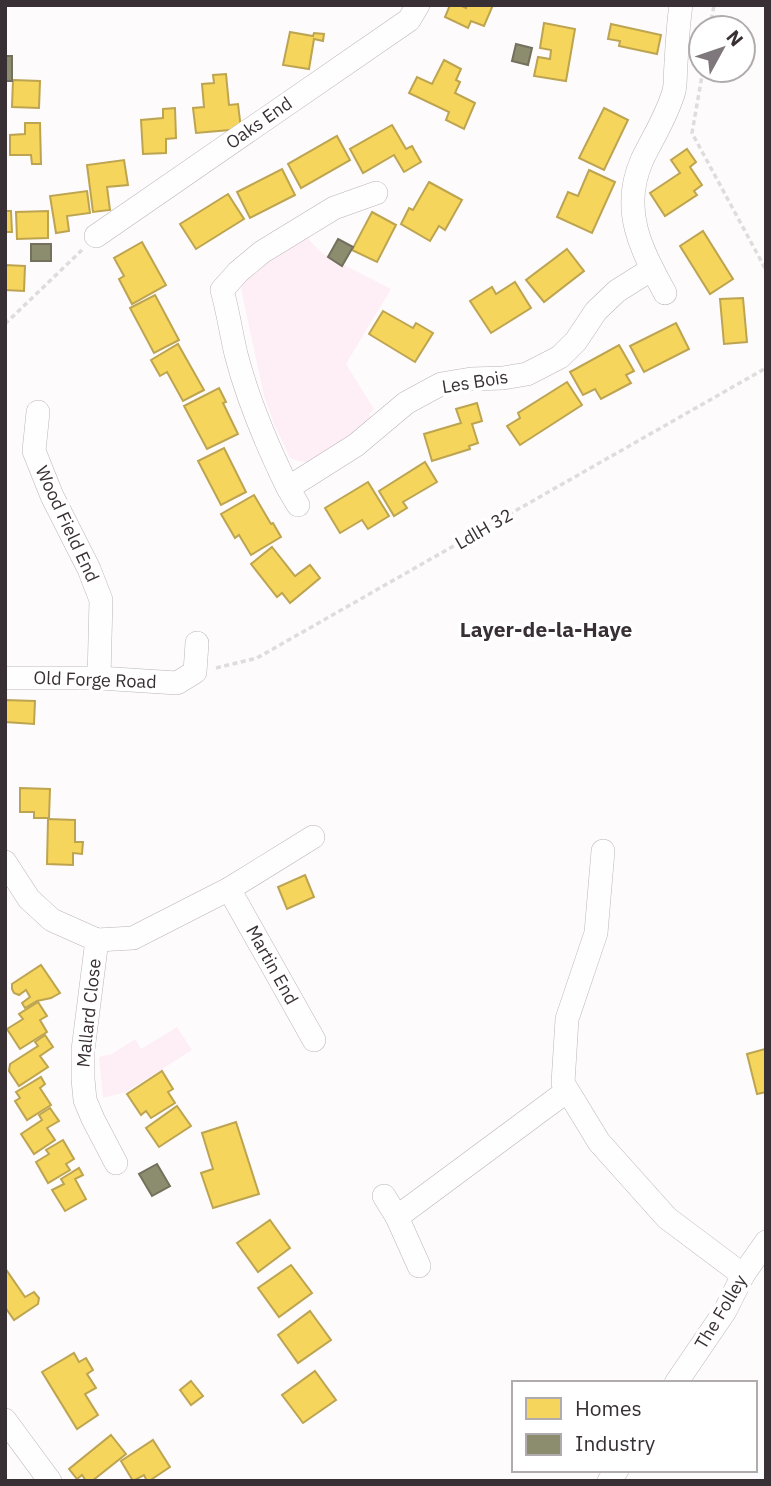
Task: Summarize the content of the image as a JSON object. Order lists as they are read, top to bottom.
{
  "streets": {
    "street": [
      "Oaks End",
      "Les Bois",
      "Wood Field End",
      "Old Forge Road",
      "Martin End",
      "Mallard Close",
      "The Folley"
    ],
    "path": ["LdlH 32"]
  },
  "crossings": [
    ["Wood Field End", "Old Forge Road"],
    ["LdlH 32", "Old Forge Road"]
  ],
  "districts": ["Layer-de-la-Haye"],
  "legend": ["Homes", "Industry"],
  "north": "top right"
}
